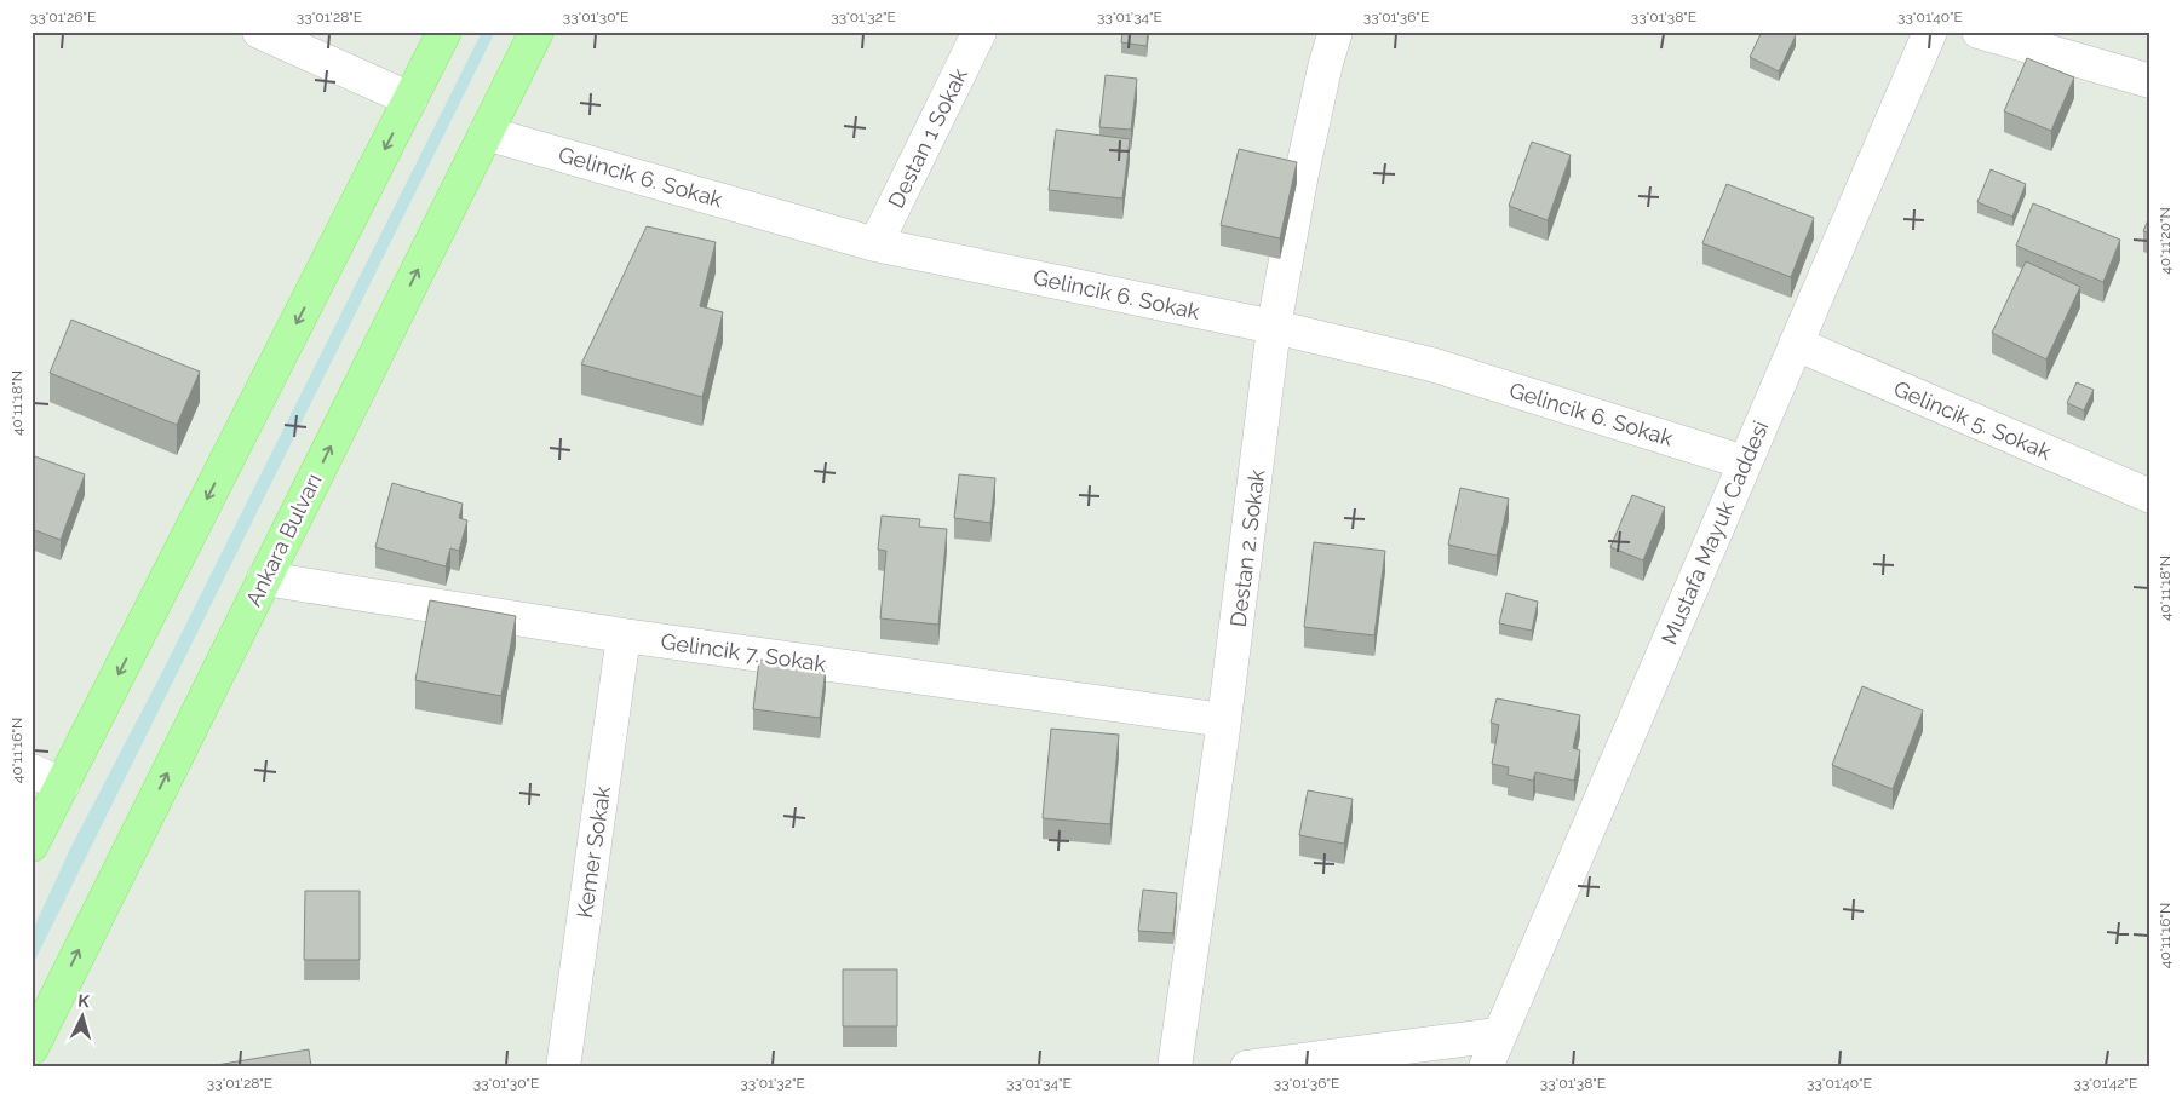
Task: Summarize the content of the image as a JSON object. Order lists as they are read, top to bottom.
{
  "streets": {
    "main road": ["Ankara Bulvarı"],
    "street": [
      "Destan 1 Sokak",
      "Gelincik 6. Sokak",
      "Gelincik 5. Sokak",
      "Mustafa Mayuk Caddesi",
      "Destan 2. Sokak",
      "Gelincik 7. Sokak",
      "Kemer Sokak"
    ]
  },
  "crossings": [
    ["Destan 1 Sokak", "Gelincik 6. Sokak"],
    ["Gelincik 6. Sokak", "Mustafa Mayuk Caddesi"],
    ["Gelincik 6. Sokak", "Ankara Bulvarı"],
    ["Gelincik 6. Sokak", "Destan 2. Sokak"],
    ["Gelincik 5. Sokak", "Mustafa Mayuk Caddesi"],
    ["Ankara Bulvarı", "Gelincik 7. Sokak"],
    ["Destan 2. Sokak", "Gelincik 7. Sokak"],
    ["Gelincik 7. Sokak", "Kemer Sokak"]
  ],
  "north": "top",
  "coordinates": [
    "33°01'26\"E",
    "33°01'28\"E",
    "33°01'30\"E",
    "33°01'32\"E",
    "33°01'34\"E",
    "33°01'36\"E",
    "33°01'38\"E",
    "33°01'40\"E",
    "40°11'20\"N",
    "40°11'18\"N",
    "40°11'16\"N",
    "33°01'42\"E"
  ]
}
